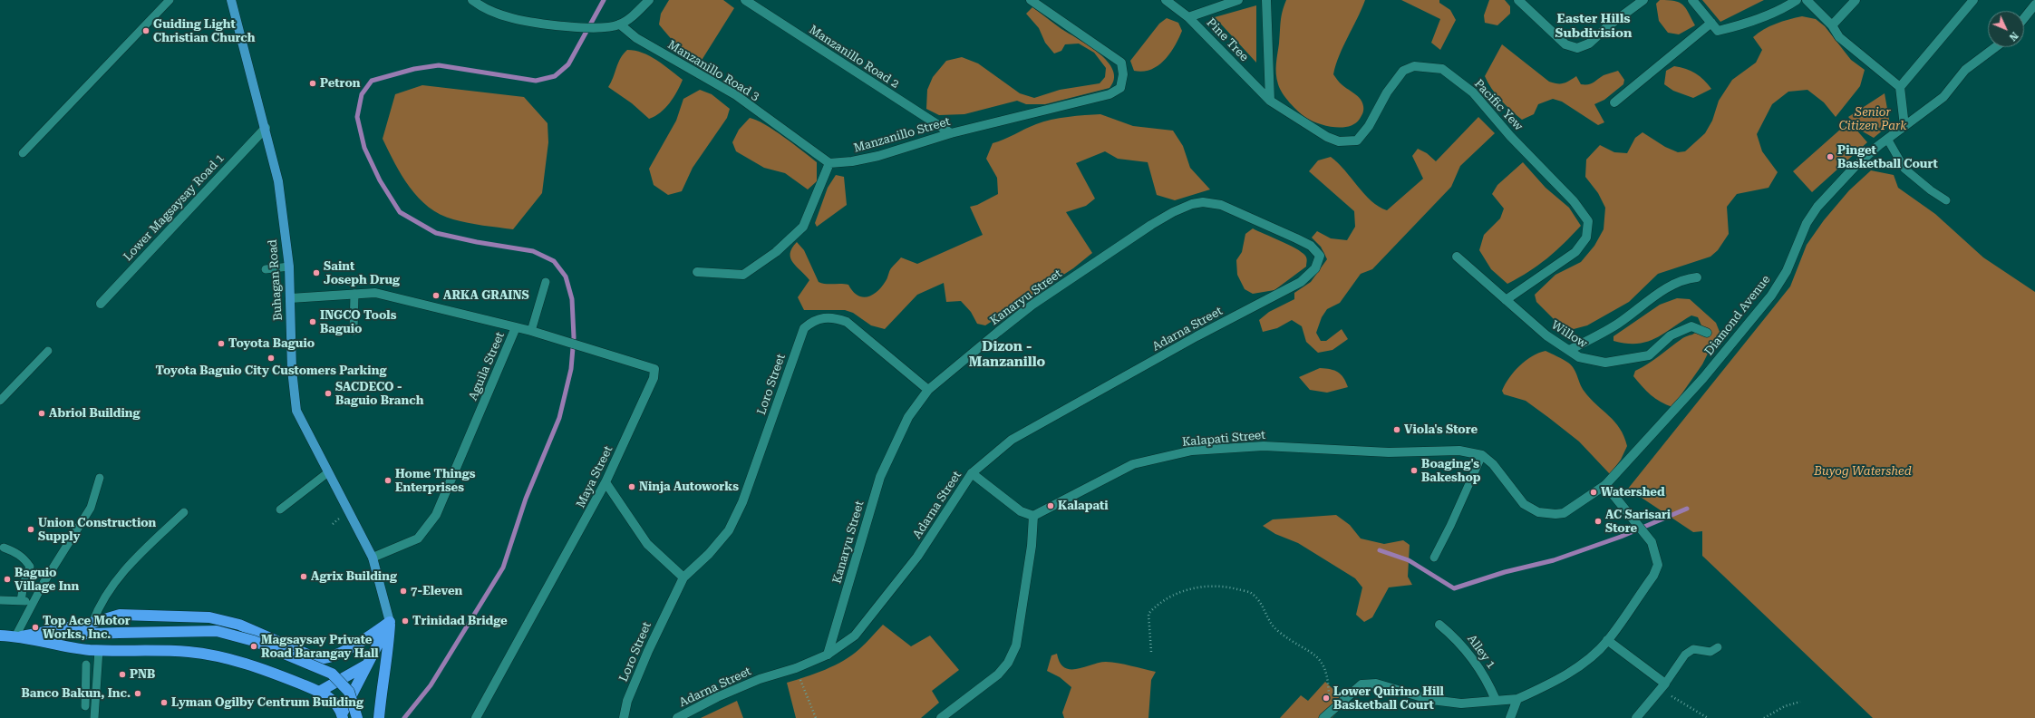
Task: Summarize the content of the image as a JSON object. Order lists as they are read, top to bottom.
{
  "streets": {
    "highway": ["Buhagan Road"],
    "street": [
      "Pine Tree",
      "Manzanillo Road 2",
      "Manzanillo Road 3",
      "Pacific Yew",
      "Manzanillo Street",
      "Lower Magsaysay Road 1",
      "Kanaryu Street",
      "Diamond Avenue",
      "Adarna Street",
      "Willow",
      "Aguila Street",
      "Loro Street",
      "Kalapati Street",
      "Maya Street",
      "Alley 1"
    ]
  },
  "crossings": [
    ["Pine Tree", "Pacific Yew"],
    ["Manzanillo Road 2", "Manzanillo Street"],
    ["Manzanillo Road 3", "Manzanillo Street"],
    ["Pacific Yew", "Willow"],
    ["Lower Magsaysay Road 1", "Buhagan Road"],
    ["Buhagan Road", "Aguila Street"],
    ["Kanaryu Street", "Adarna Street"],
    ["Kanaryu Street", "Loro Street"],
    ["Aguila Street", "Maya Street"]
  ],
  "districts": ["Easter Hills Subdivision", "Dizon - Manzanillo"],
  "parks": ["Senior Citizen Park", "Buyog Watershed"],
  "places": [
    "Guiding Light Christian Church",
    "Petron",
    "Pinget Basketball Court",
    "Saint Joseph Drug",
    "ARKA GRAINS",
    "INGCO Tools Baguio",
    "Toyota Baguio",
    "Toyota Baguio City Customers Parking",
    "SACDECO - Baguio Branch",
    "Abriol Building",
    "Viola's Store",
    "Boaging's Bakeshop",
    "Home Things Enterprises",
    "Ninja Autoworks",
    "Watershed",
    "Kalapati",
    "AC Sarisari Store",
    "Union Construction Supply",
    "Agrix Building",
    "Baguio Village Inn",
    "7-Eleven",
    "Trinidad Bridge",
    "Top Ace Motor Works, Inc.",
    "Magsaysay Private Road Barangay Hall",
    "PNB",
    "Banco Bakun, Inc.",
    "Lower Quirino Hill Basketball Court",
    "Lyman Ogilby Centrum Building"
  ],
  "north": "bottom right"
}
